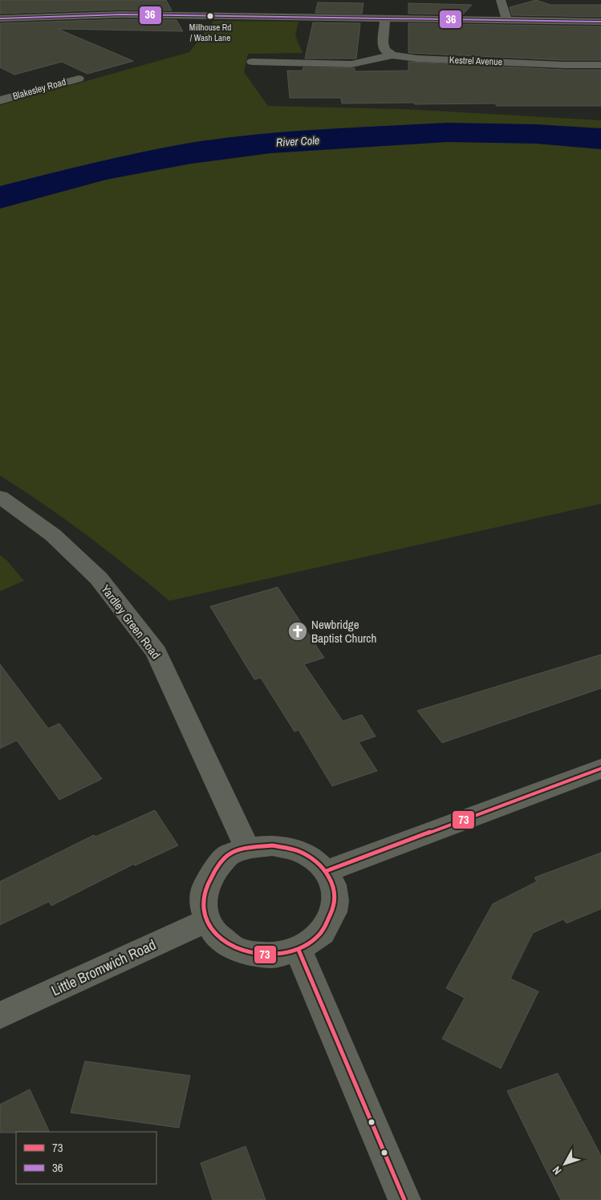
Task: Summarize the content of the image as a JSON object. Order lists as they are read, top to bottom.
{
  "streets": {
    "street": [
      "Kestrel Avenue",
      "Blakesley Road",
      "Yardley Green Road",
      "Little Bromwich Road"
    ]
  },
  "crossings": [
    ["Yardley Green Road", "Little Bromwich Road"]
  ],
  "water": ["River Cole"],
  "places": {
    "other": ["Millhouse Rd / Wash Lane"],
    "church": ["Newbridge Baptist Church"]
  },
  "lines": ["transit line 36", "transit line 73"],
  "legend": ["73", "36"],
  "north": "bottom left"
}
